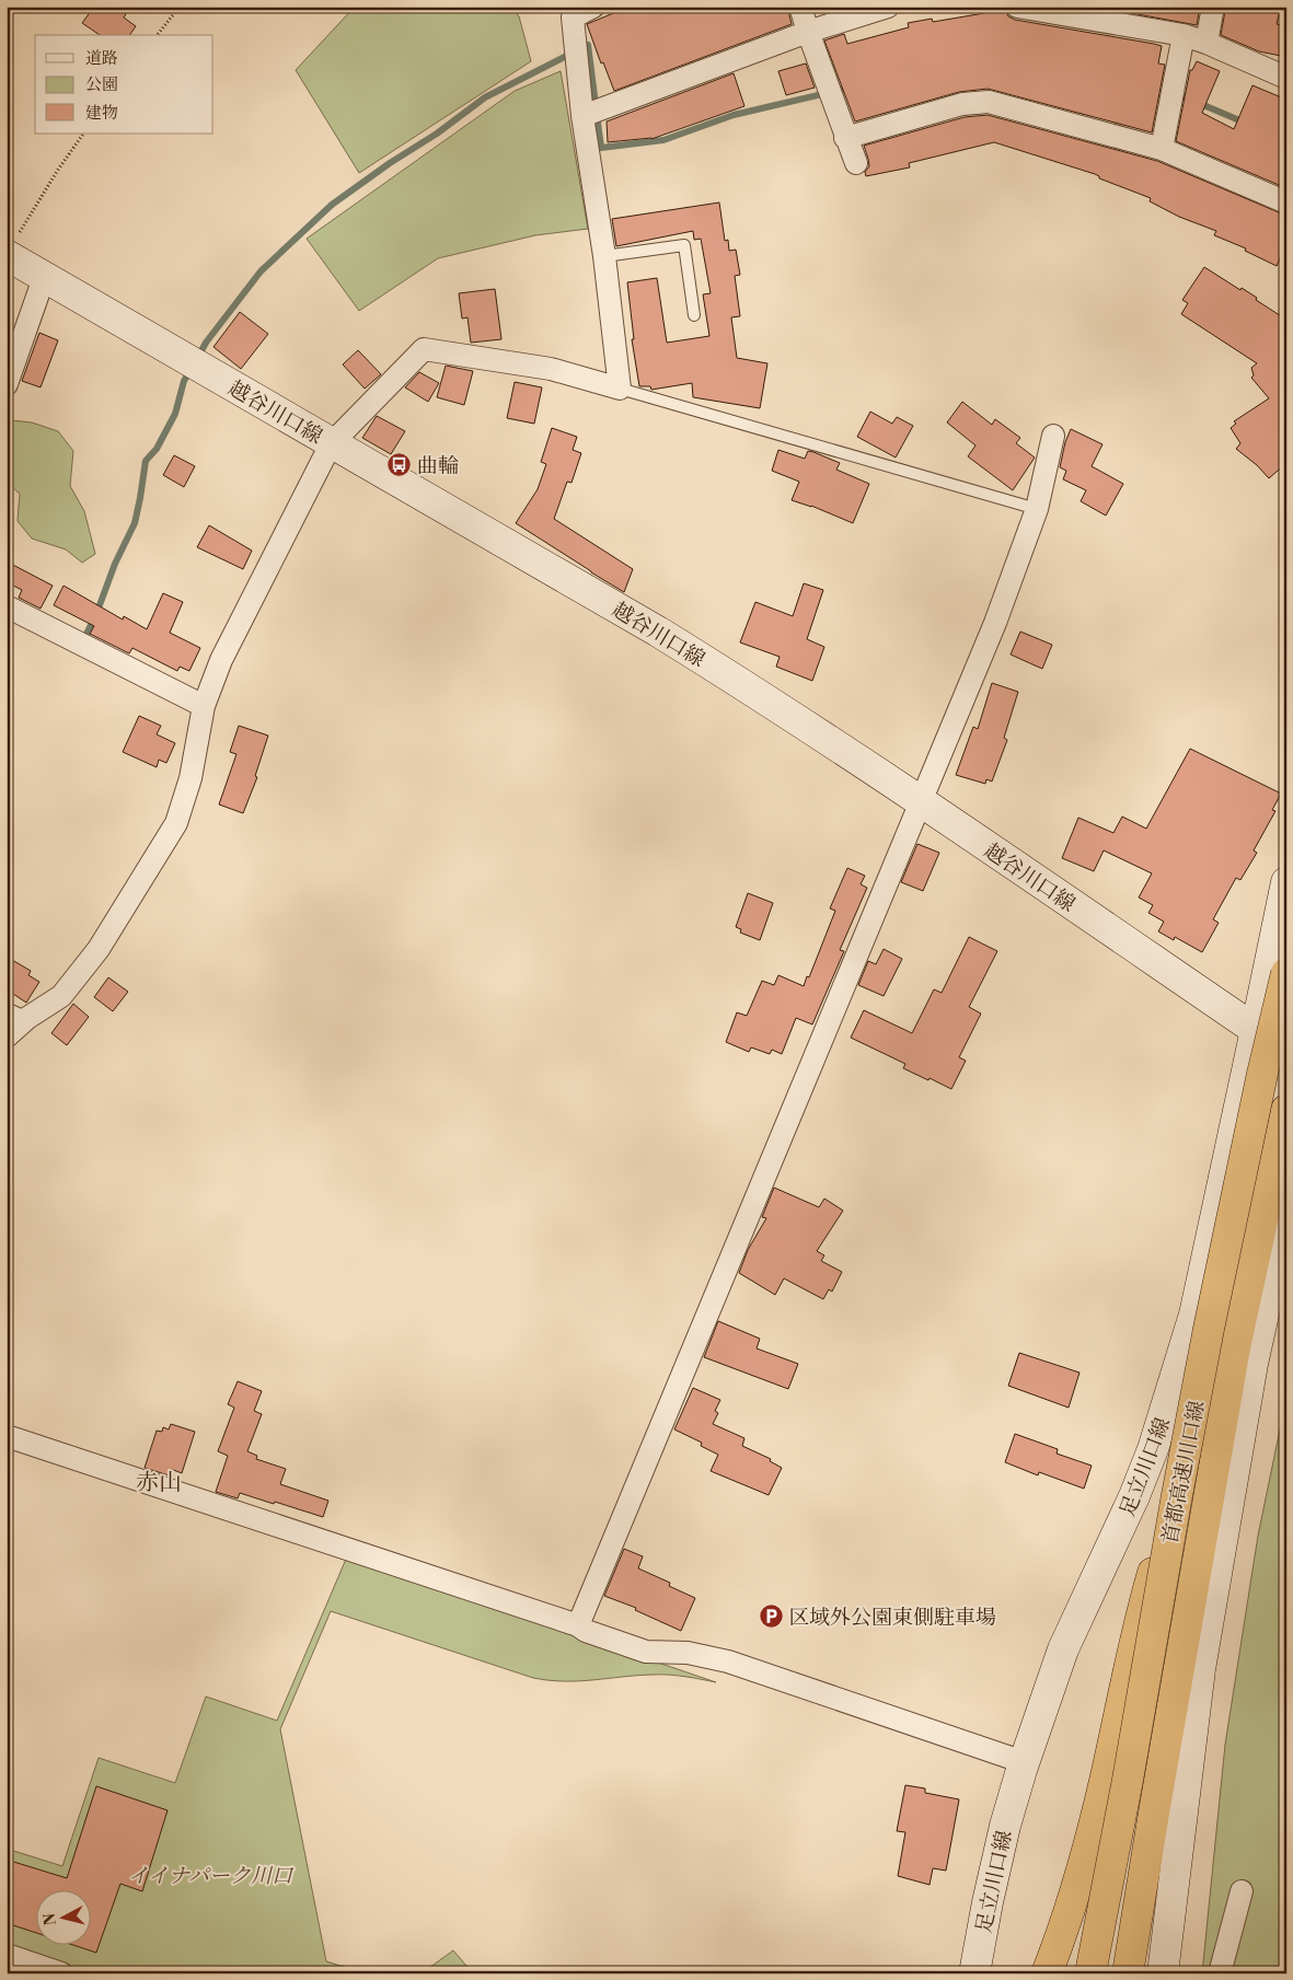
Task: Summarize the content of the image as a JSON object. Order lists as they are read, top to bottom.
{
  "streets": {
    "highway": ["首都高速川口線"],
    "main road": ["越谷川口線", "足立川口線"]
  },
  "crossings": [
    ["越谷川口線", "足立川口線"]
  ],
  "districts": ["赤山"],
  "parks": ["イイナパーク川口"],
  "places": {
    "bus stop": ["曲輪"],
    "parking": ["区域外公園東側駐車場"]
  },
  "legend": ["道路", "公園", "建物"],
  "north": "left"
}
